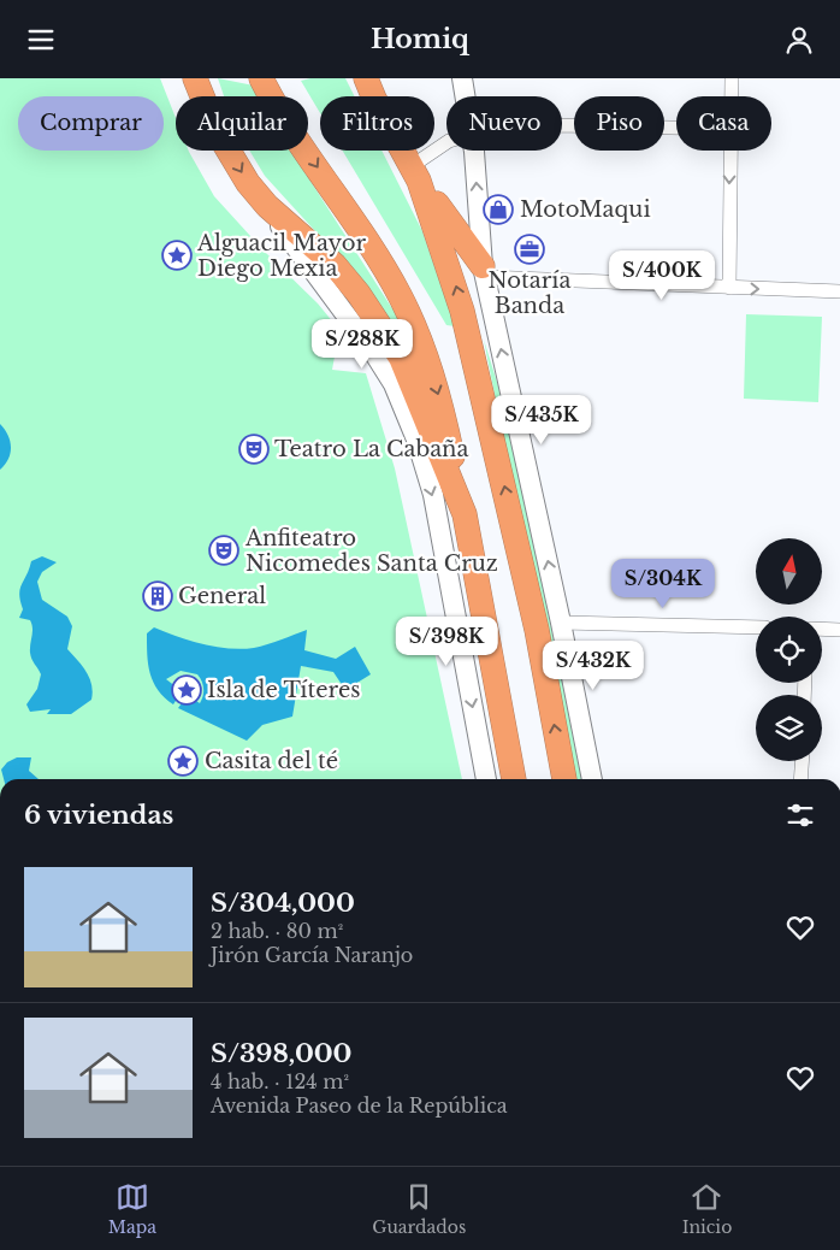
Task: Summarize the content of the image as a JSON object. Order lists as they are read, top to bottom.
{
  "places": {
    "shop": ["MotoMaqui"],
    "office": ["Notaría Banda"],
    "place": ["Alguacil Mayor Diego Mexia", "Isla de Títeres", "Casita del té"],
    "theatre": ["Teatro La Cabaña", "Anfiteatro Nicomedes Santa Cruz"],
    "building": ["General"]
  },
  "north": "top",
  "page": {
    "header": "Homiq",
    "chip": [
      "Comprar",
      "Alquilar",
      "Filtros",
      "Nuevo",
      "Piso",
      "Casa"
    ],
    "price": [
      "S/400K",
      "S/288K",
      "S/435K",
      "S/304K",
      "S/398K",
      "S/432K"
    ],
    "heading": "6 viviendas",
    "list": [
      {
        "name": "S/304,000",
        "note": "2 hab. · 80 m² · Jirón García Naranjo"
      },
      {
        "name": "S/398,000",
        "note": "4 hab. · 124 m² · Avenida Paseo de la República"
      }
    ],
    "tabs": ["Mapa", "Guardados", "Inicio"]
  }
}
